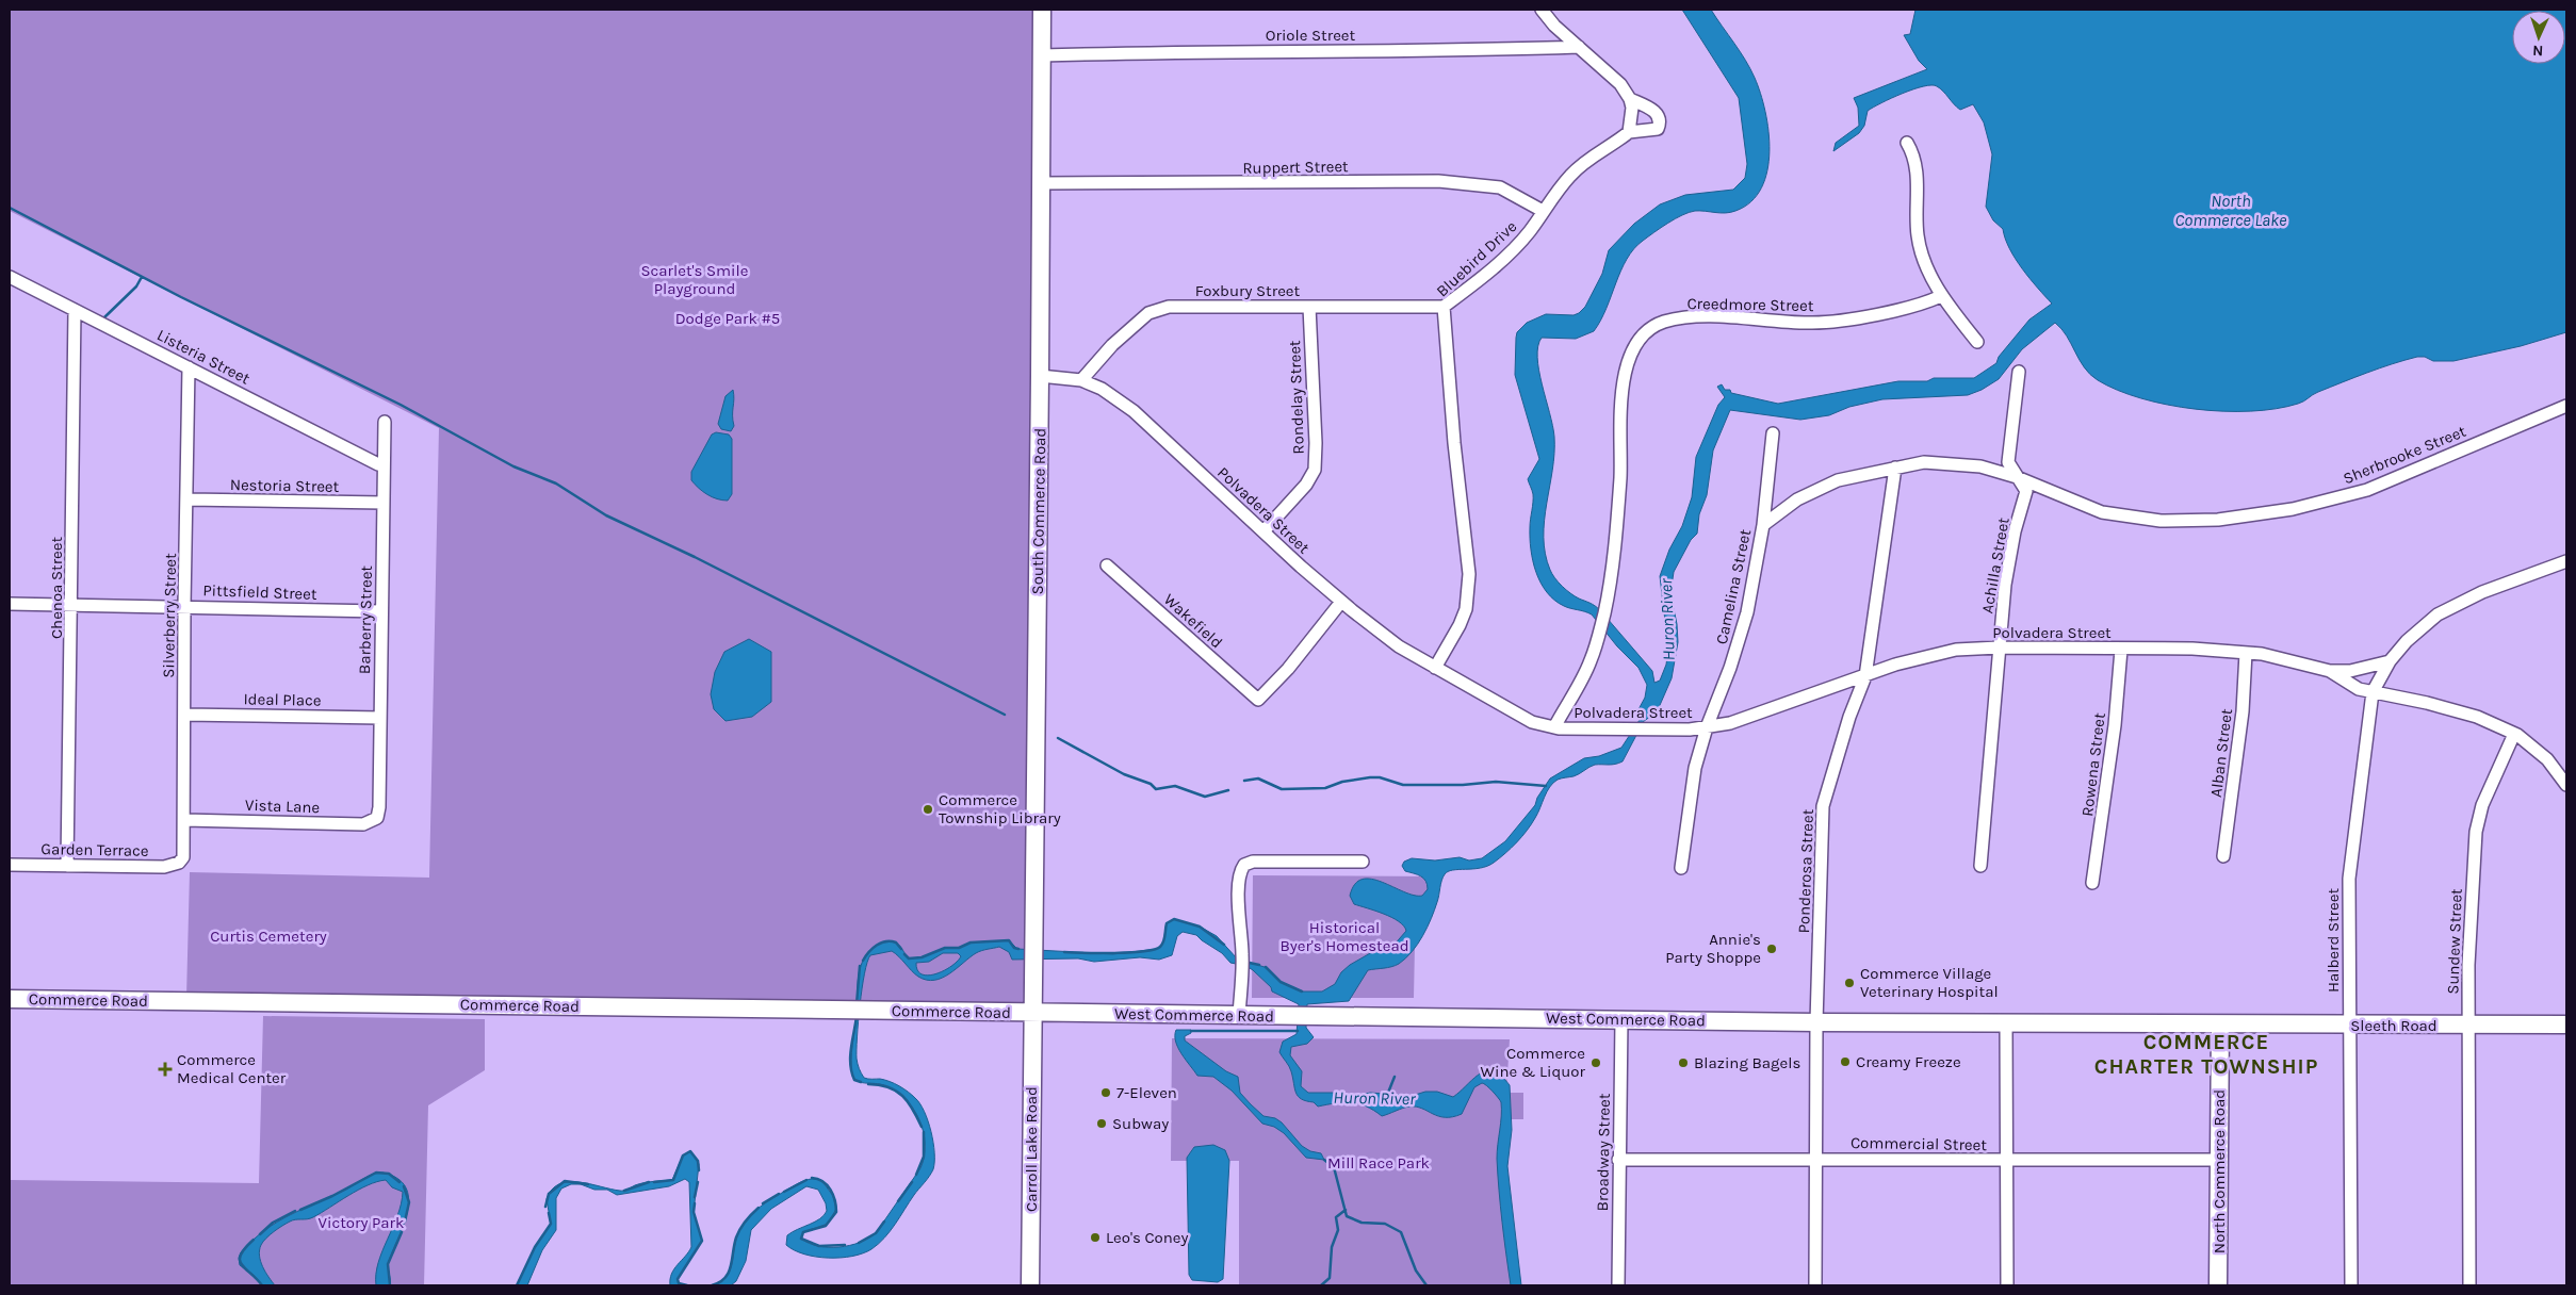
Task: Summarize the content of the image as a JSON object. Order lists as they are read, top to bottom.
{
  "streets": {
    "main road": [
      "South Commerce Road",
      "Commerce Road",
      "West Commerce Road",
      "Sleeth Road",
      "Carroll Lake Road",
      "North Commerce Road"
    ],
    "street": [
      "Oriole Street",
      "Ruppert Street",
      "Bluebird Drive",
      "Foxbury Street",
      "Creedmore Street",
      "Listeria Street",
      "Rondelay Street",
      "Sherbrooke Street",
      "Nestoria Street",
      "Polvadera Street",
      "Achilla Street",
      "Camelina Street",
      "Chenoa Street",
      "Pittsfield Street",
      "Silverberry Street",
      "Barberry Street",
      "Wakefield",
      "Ideal Place",
      "Alban Street",
      "Rowena Street",
      "Vista Lane",
      "Garden Terrace",
      "Ponderosa Street",
      "Halberd Street",
      "Sundew Street",
      "Commercial Street",
      "Broadway Street"
    ]
  },
  "crossings": [
    ["Oriole Street", "South Commerce Road"],
    ["Ruppert Street", "Bluebird Drive"],
    ["Ruppert Street", "South Commerce Road"],
    ["Bluebird Drive", "Foxbury Street"],
    ["Bluebird Drive", "Polvadera Street"],
    ["Foxbury Street", "Rondelay Street"],
    ["Foxbury Street", "Polvadera Street"],
    ["Creedmore Street", "Polvadera Street"],
    ["Listeria Street", "Chenoa Street"],
    ["Listeria Street", "Silverberry Street"],
    ["Listeria Street", "Barberry Street"],
    ["Rondelay Street", "Polvadera Street"],
    ["Sherbrooke Street", "Achilla Street"],
    ["Sherbrooke Street", "Camelina Street"],
    ["Sherbrooke Street", "Ponderosa Street"],
    ["Nestoria Street", "Silverberry Street"],
    ["Nestoria Street", "Barberry Street"],
    ["Polvadera Street", "South Commerce Road"],
    ["Polvadera Street", "Achilla Street"],
    ["Polvadera Street", "Camelina Street"],
    ["Polvadera Street", "Wakefield"],
    ["Polvadera Street", "Alban Street"],
    ["Polvadera Street", "Rowena Street"],
    ["Polvadera Street", "Ponderosa Street"],
    ["Polvadera Street", "Halberd Street"],
    ["Polvadera Street", "Sundew Street"],
    ["South Commerce Road", "Commerce Road"],
    ["South Commerce Road", "West Commerce Road"],
    ["South Commerce Road", "Carroll Lake Road"],
    ["Chenoa Street", "Pittsfield Street"],
    ["Chenoa Street", "Garden Terrace"],
    ["Pittsfield Street", "Silverberry Street"],
    ["Pittsfield Street", "Barberry Street"],
    ["Silverberry Street", "Ideal Place"],
    ["Silverberry Street", "Vista Lane"],
    ["Silverberry Street", "Garden Terrace"],
    ["Barberry Street", "Ideal Place"],
    ["Barberry Street", "Vista Lane"],
    ["Ponderosa Street", "West Commerce Road"],
    ["Ponderosa Street", "Commercial Street"],
    ["Halberd Street", "Sleeth Road"],
    ["Sundew Street", "Sleeth Road"],
    ["Commerce Road", "West Commerce Road"],
    ["Commerce Road", "Carroll Lake Road"],
    ["West Commerce Road", "Sleeth Road"],
    ["West Commerce Road", "Carroll Lake Road"],
    ["West Commerce Road", "Broadway Street"],
    ["West Commerce Road", "North Commerce Road"],
    ["Sleeth Road", "North Commerce Road"],
    ["Commercial Street", "Broadway Street"],
    ["Commercial Street", "North Commerce Road"]
  ],
  "districts": ["COMMERCE CHARTER TOWNSHIP"],
  "water": ["North Commerce Lake", "Huron River"],
  "parks": [
    "Scarlet's Smile Playground",
    "Dodge Park #5",
    "Historical Byer's Homestead",
    "Curtis Cemetery",
    "Mill Race Park",
    "Victory Park"
  ],
  "places": {
    "other": [
      "Commerce Township Library",
      "Annie's Party Shoppe",
      "Commerce Village Veterinary Hospital",
      "Creamy Freeze",
      "Commerce Wine & Liquor",
      "Blazing Bagels",
      "7-Eleven",
      "Subway",
      "Leo's Coney"
    ],
    "health": ["Commerce Medical Center"]
  },
  "north": "bottom"
}
